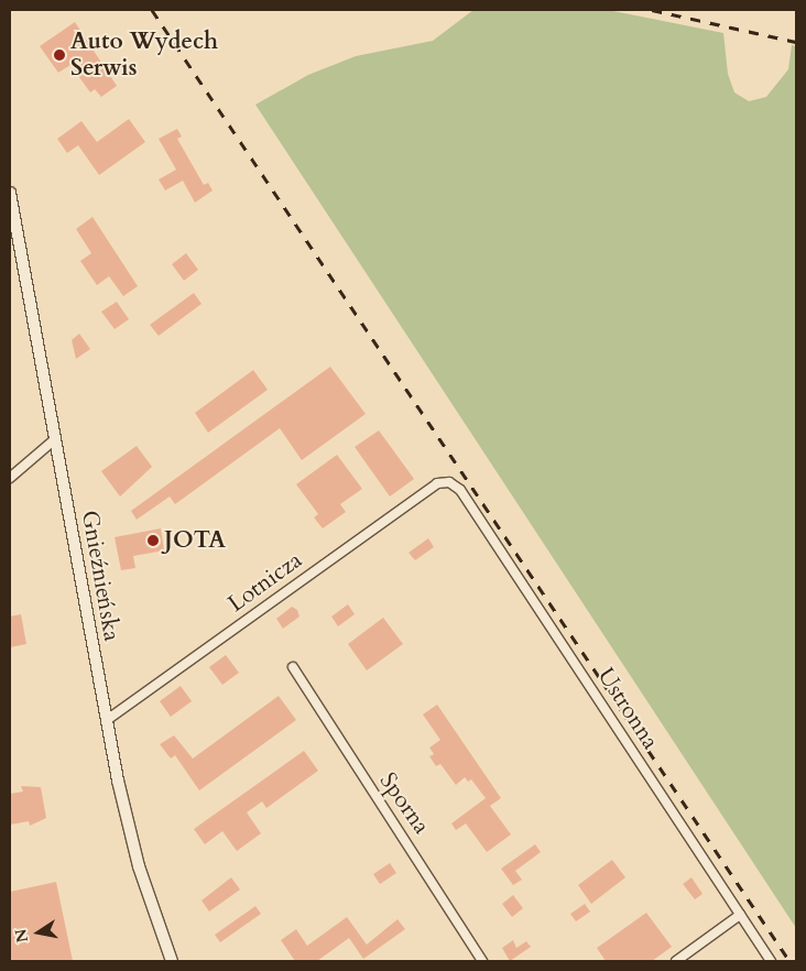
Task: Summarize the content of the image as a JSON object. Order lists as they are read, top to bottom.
{
  "streets": {
    "main road": ["Gnieźnieńska"],
    "street": ["Lotnicza", "Ustronna", "Sporna"]
  },
  "crossings": [
    ["Gnieźnieńska", "Lotnicza"],
    ["Lotnicza", "Ustronna"]
  ],
  "places": ["Auto Wydech Serwis", "JOTA"],
  "north": "left"
}
